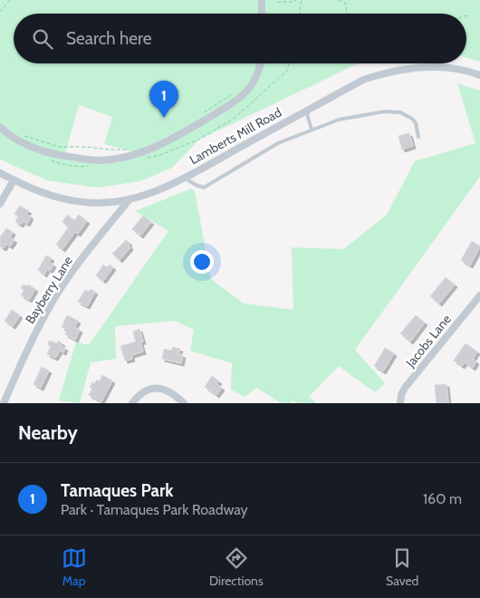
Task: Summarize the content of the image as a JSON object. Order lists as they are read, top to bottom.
{
  "streets": {
    "street": ["Lamberts Mill Road", "Bayberry Lane", "Jacobs Lane"]
  },
  "crossings": [
    ["Lamberts Mill Road", "Bayberry Lane"]
  ],
  "page": {
    "search": "Search here",
    "pins": "1",
    "heading": "Nearby",
    "list": [
      {
        "mark": "1",
        "name": "Tamaques Park",
        "note": "Park · Tamaques Park Roadway",
        "value": "160 m"
      }
    ],
    "nav": ["Map", "Directions", "Saved"]
  }
}
